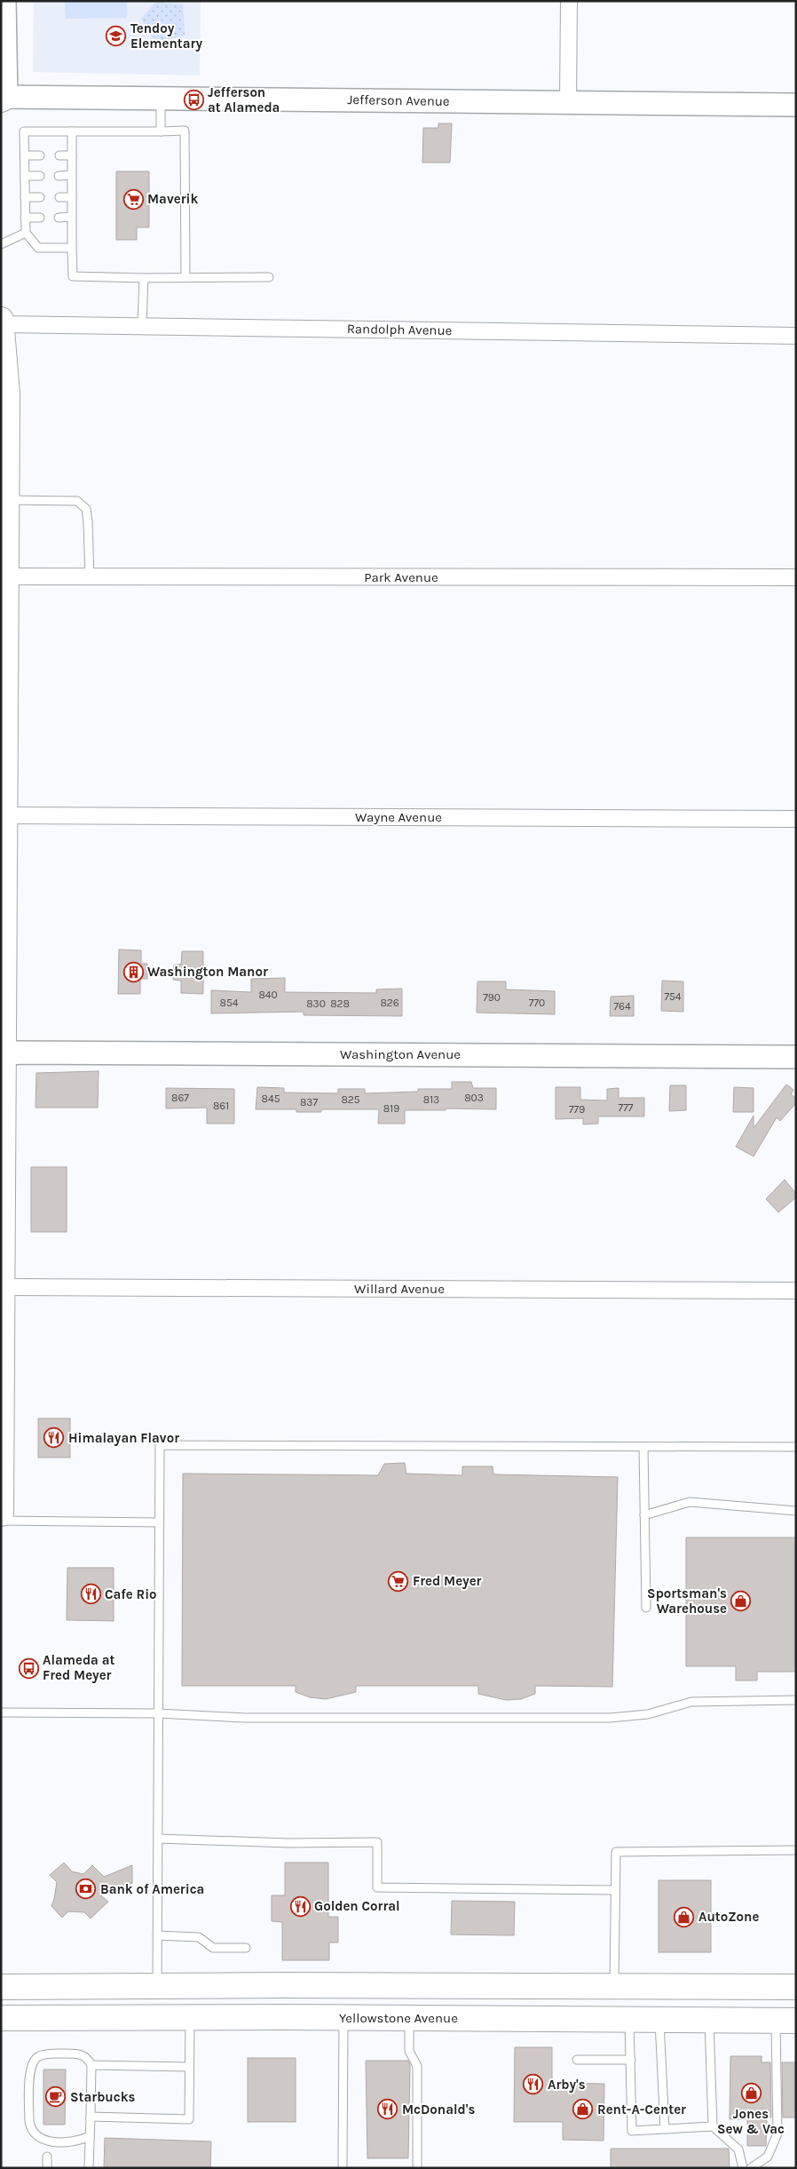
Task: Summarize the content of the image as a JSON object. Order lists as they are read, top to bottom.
{
  "streets": {
    "main road": ["Yellowstone Avenue"],
    "street": [
      "Jefferson Avenue",
      "Randolph Avenue",
      "Park Avenue",
      "Wayne Avenue",
      "Washington Avenue",
      "Willard Avenue"
    ]
  },
  "places": {
    "school or university": ["Tendoy Elementary"],
    "bus stop": ["Jefferson at Alameda", "Alameda at Fred Meyer"],
    "supermarket": ["Maverik", "Fred Meyer"],
    "building": ["Washington Manor"],
    "restaurant": [
      "Himalayan Flavor",
      "Cafe Rio",
      "Golden Corral",
      "Arby's",
      "McDonald's"
    ],
    "shop": [
      "Sportsman's Warehouse",
      "AutoZone",
      "Jones Sew & Vac",
      "Rent-A-Center"
    ],
    "bank": ["Bank of America"],
    "cafe": ["Starbucks"]
  },
  "house_numbers": [
    "840",
    "754",
    "790",
    "854",
    "826",
    "770",
    "830",
    "828",
    "764",
    "867",
    "803",
    "845",
    "825",
    "813",
    "837",
    "861",
    "777",
    "819",
    "779"
  ]
}
